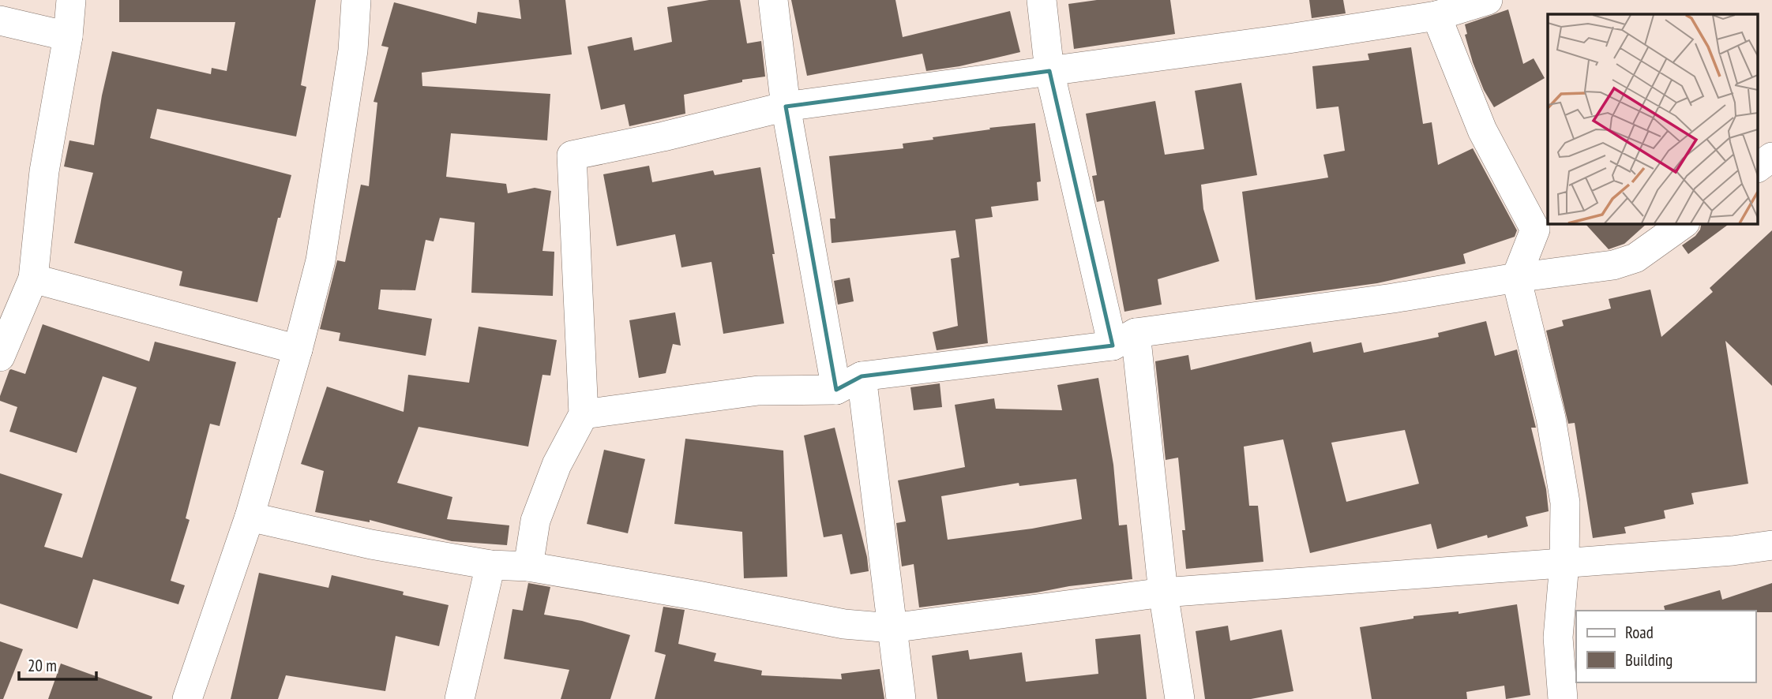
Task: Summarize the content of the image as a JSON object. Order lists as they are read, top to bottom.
{
  "legend": ["Road", "Building"],
  "scale_bar": "20 m"
}
